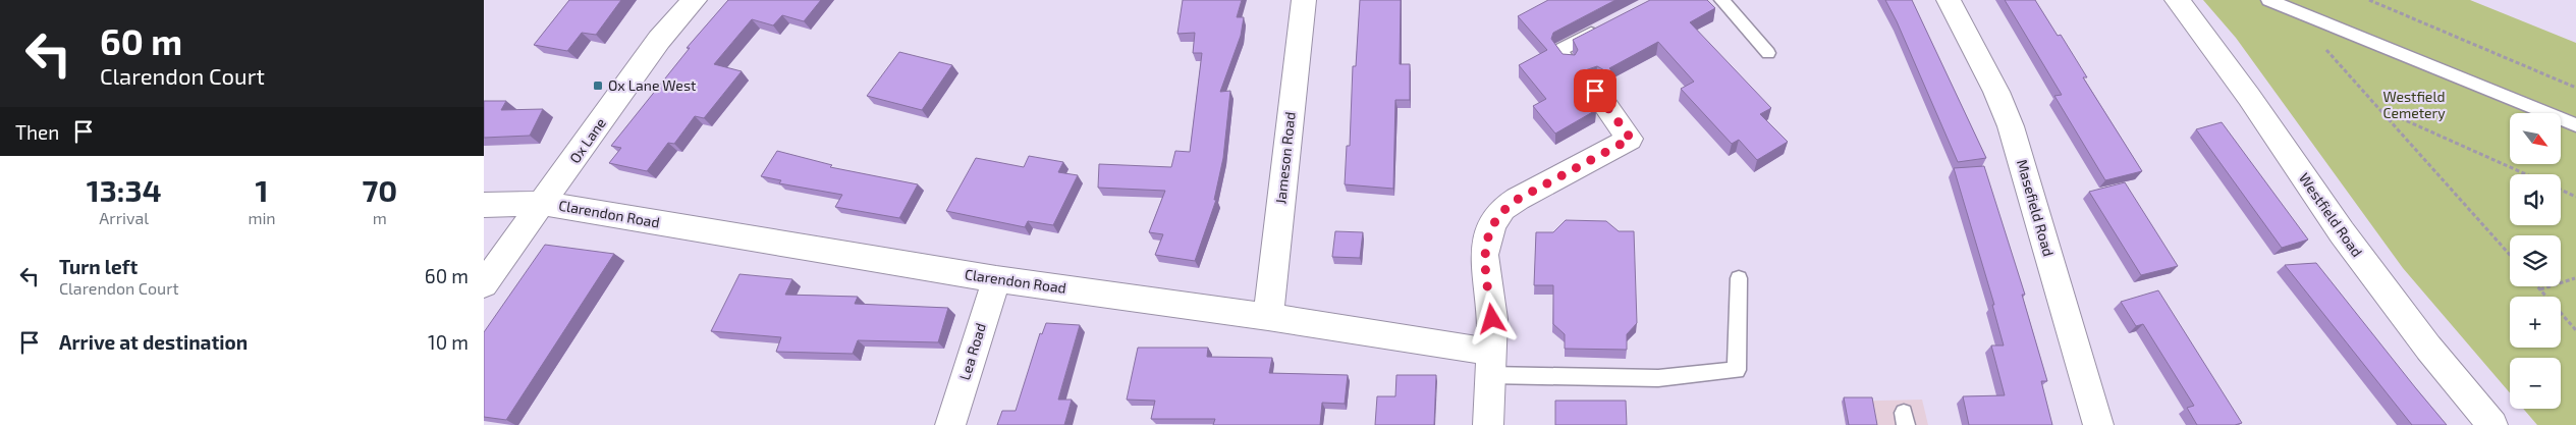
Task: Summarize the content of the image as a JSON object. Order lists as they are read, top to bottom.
{
  "streets": {
    "street": [
      "Ox Lane",
      "Jameson Road",
      "Masefield Road",
      "Clarendon Road",
      "Westfield Road",
      "Lea Road"
    ]
  },
  "crossings": [
    ["Ox Lane", "Clarendon Road"],
    ["Jameson Road", "Clarendon Road"],
    ["Clarendon Road", "Lea Road"]
  ],
  "parks": ["Westfield Cemetery"],
  "places": {
    "transit": ["Ox Lane West"]
  },
  "north": "bottom right",
  "page": {
    "turn": ["60 m", "Clarendon Court"],
    "then": "Then",
    "map_buttons": ["+", "−"],
    "eta": [
      "13:34",
      "Arrival",
      "1",
      "min",
      "70",
      "m"
    ],
    "list": [
      {
        "name": "Turn left",
        "note": "Clarendon Court",
        "value": "60 m"
      },
      {
        "name": "Arrive at destination",
        "value": "10 m"
      }
    ]
  }
}
